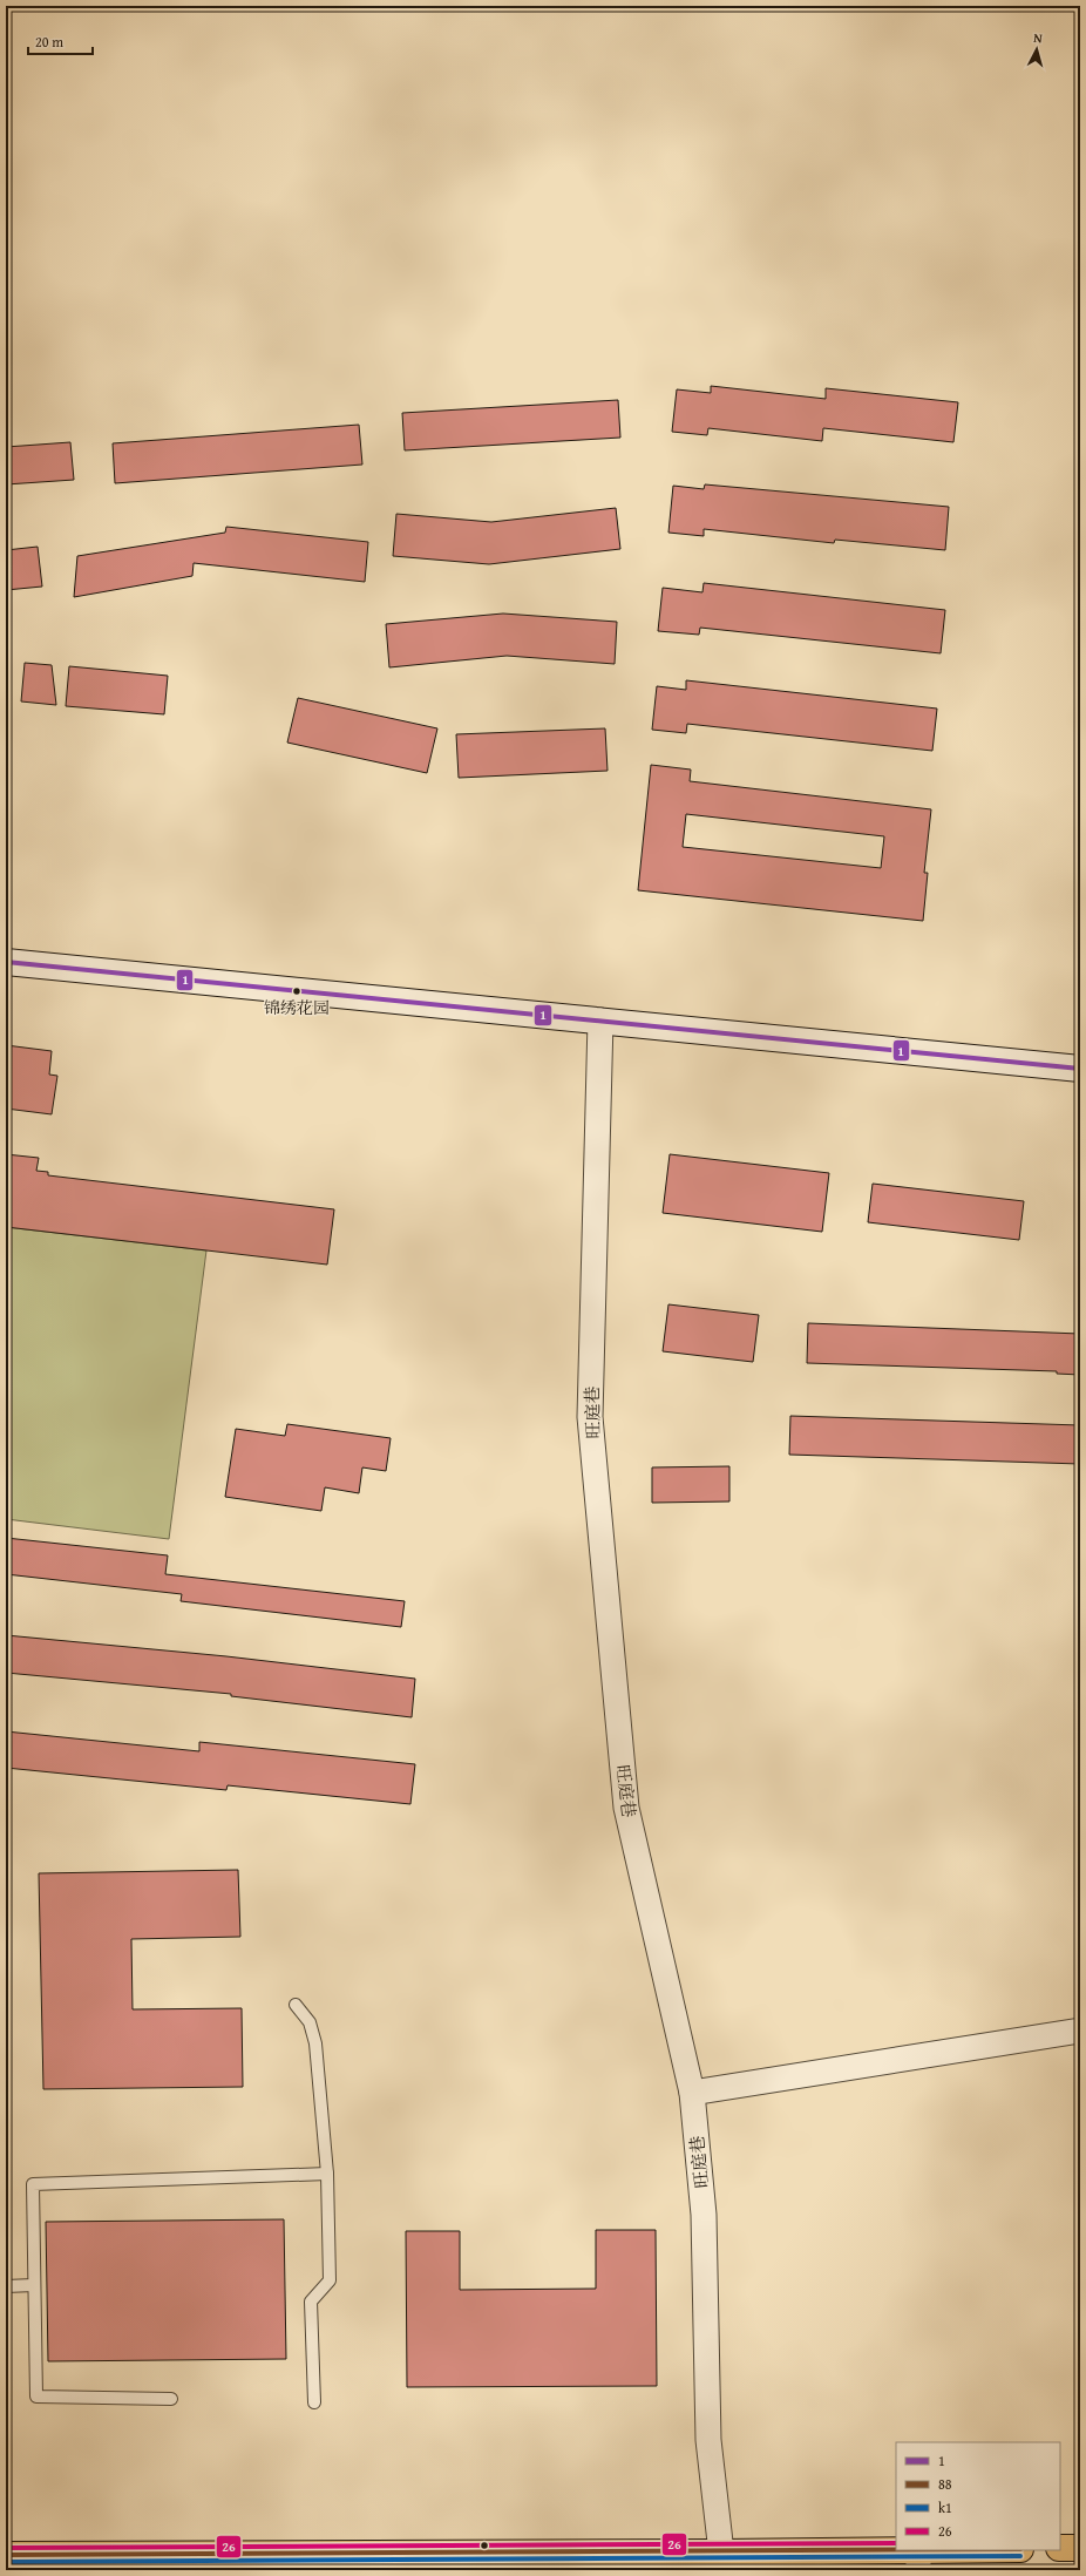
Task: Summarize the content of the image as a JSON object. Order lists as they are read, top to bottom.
{
  "streets": {
    "street": ["旺庭巷"]
  },
  "places": ["锦绣花园"],
  "lines": [
    "transit line 1",
    "transit line 26",
    "transit line 88",
    "transit line k1"
  ],
  "legend": [
    "1",
    "88",
    "k1",
    "26"
  ],
  "scale_bar": "20 m",
  "north": "top"
}
